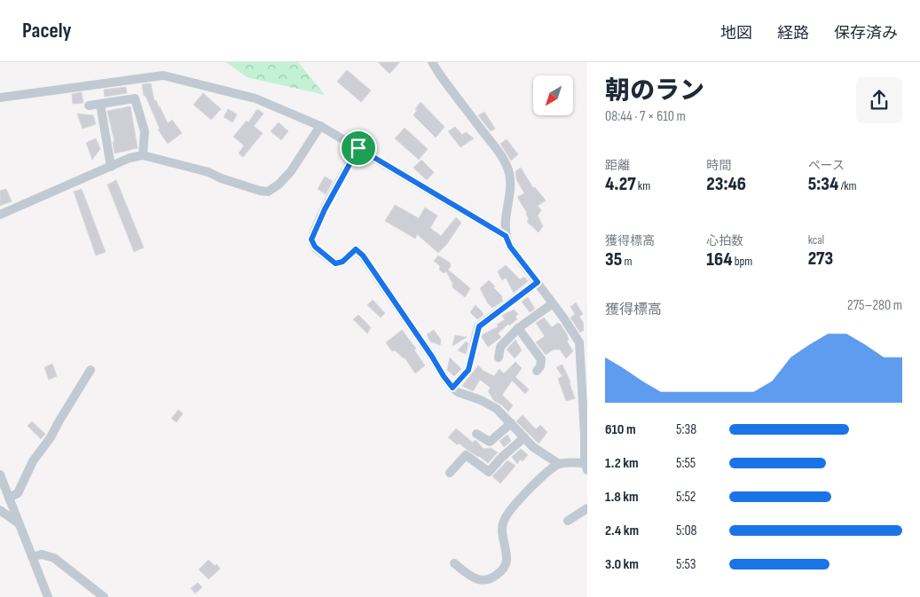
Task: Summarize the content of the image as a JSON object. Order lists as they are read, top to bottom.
{
  "north": "bottom left",
  "page": {
    "header": "Pacely",
    "nav": ["地図", "経路", "保存済み"],
    "heading": ["朝のラン", "08:44 · 7 × 610 m"],
    "stats": [
      ["距離", "4.27 km"],
      ["時間", "23:46"],
      ["ペース", "5:34 /km"],
      ["獲得標高", "35 m"],
      ["心拍数", "164 bpm"],
      ["kcal", "273"]
    ],
    "chart": ["獲得標高", "275–280 m"],
    "list": [
      {
        "name": "610 m",
        "note": "5:38"
      },
      {
        "name": "1.2 km",
        "note": "5:55"
      },
      {
        "name": "1.8 km",
        "note": "5:52"
      },
      {
        "name": "2.4 km",
        "note": "5:08"
      },
      {
        "name": "3.0 km",
        "note": "5:53"
      }
    ]
  }
}
